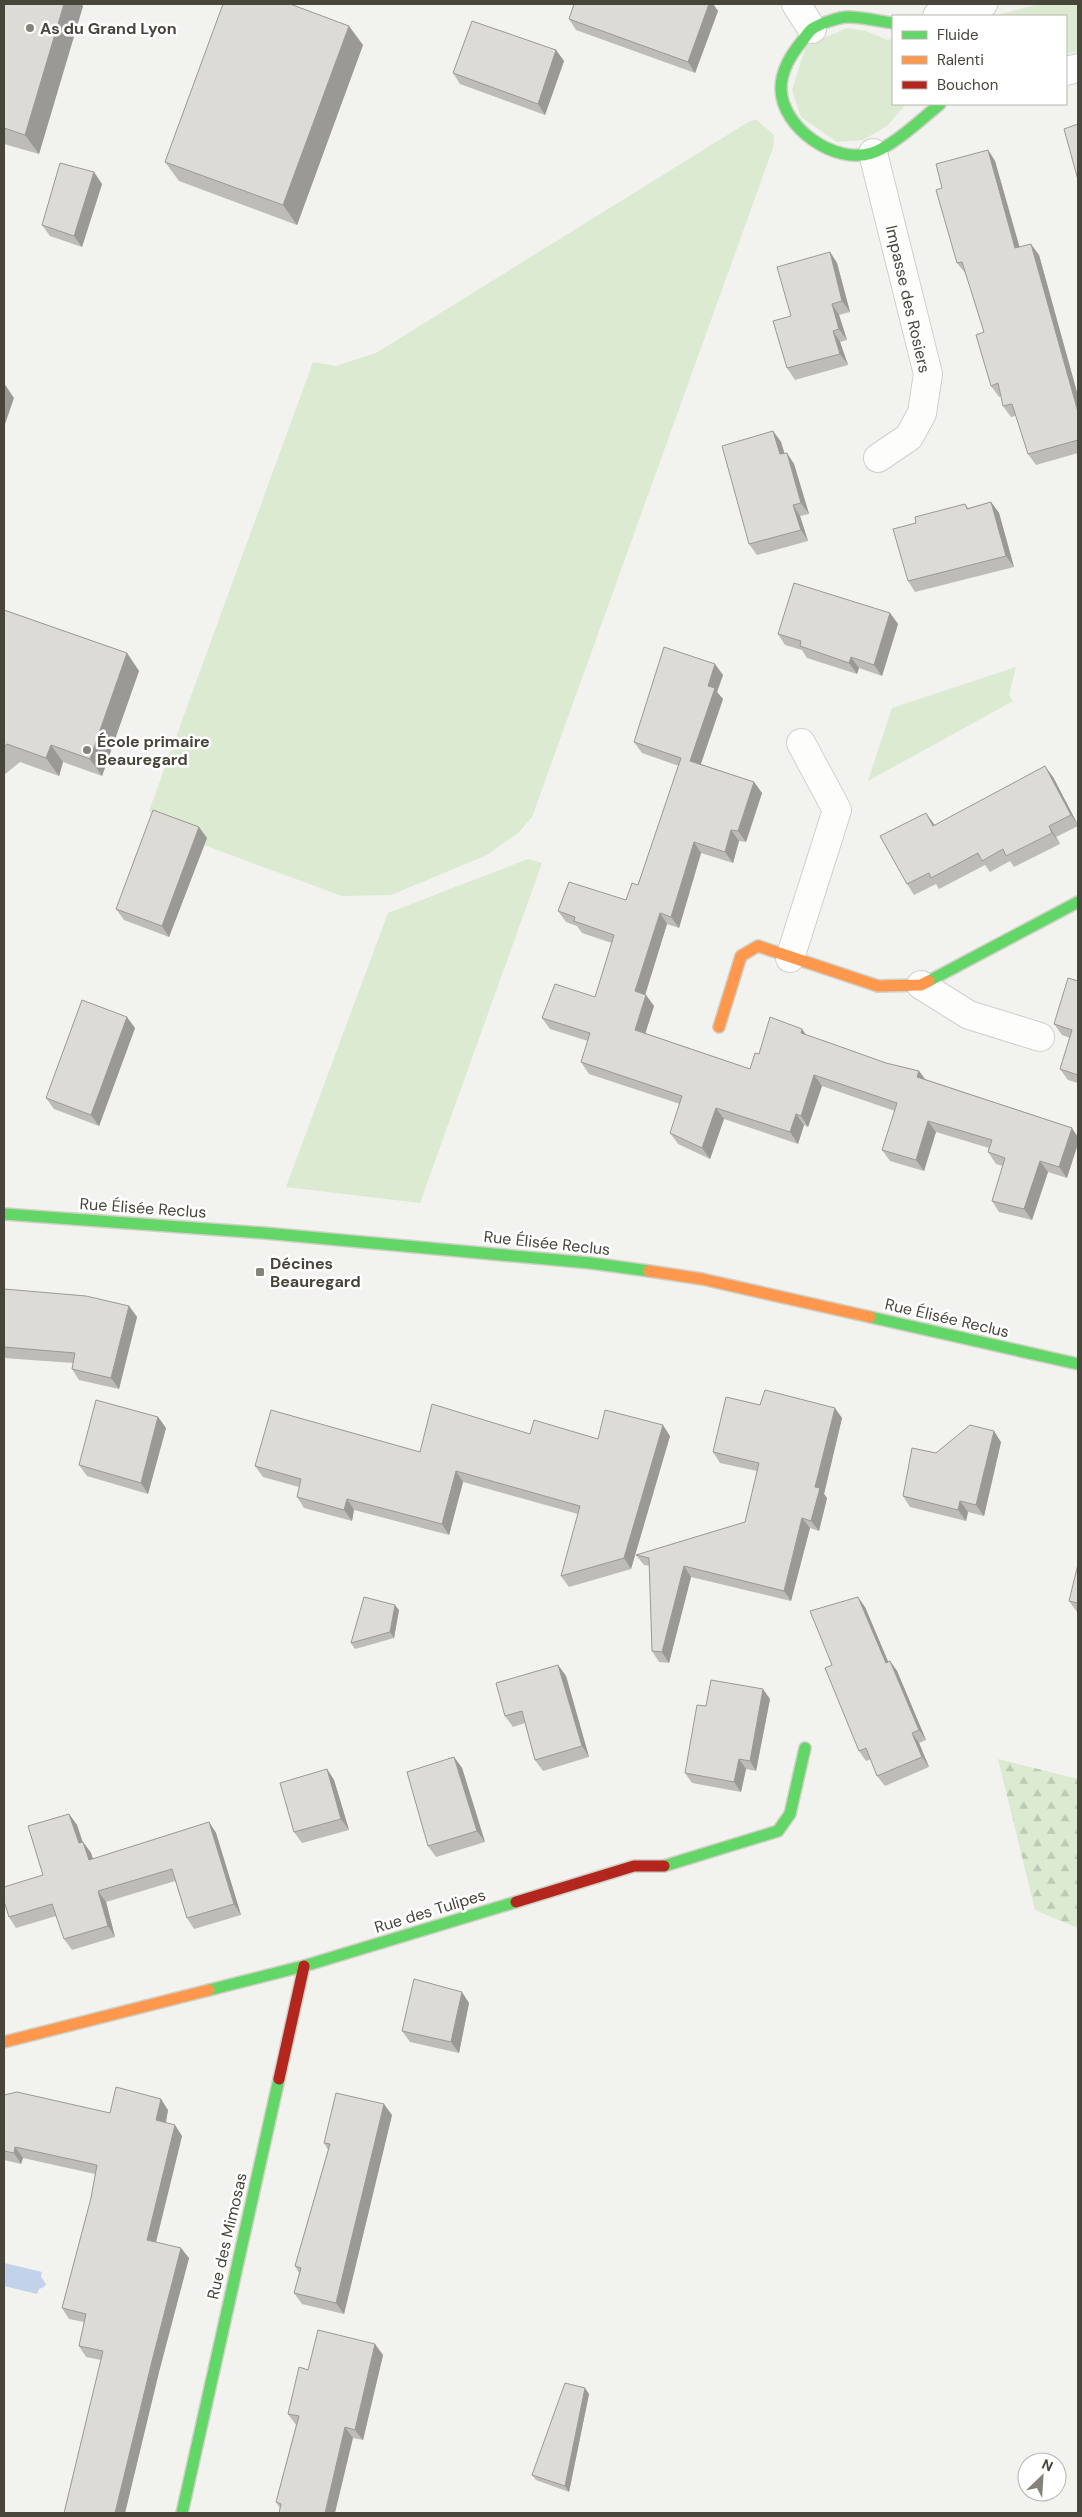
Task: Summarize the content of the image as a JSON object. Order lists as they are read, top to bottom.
{
  "streets": {
    "street": [
      "Impasse des Rosiers",
      "Rue Élisée Reclus",
      "Rue des Tulipes",
      "Rue des Mimosas"
    ]
  },
  "crossings": [
    ["Rue des Tulipes", "Rue des Mimosas"]
  ],
  "places": {
    "other": ["As du Grand Lyon", "École primaire Beauregard"],
    "transit": ["Décines Beauregard"]
  },
  "legend": ["Fluide", "Ralenti", "Bouchon"],
  "north": "top right"
}
